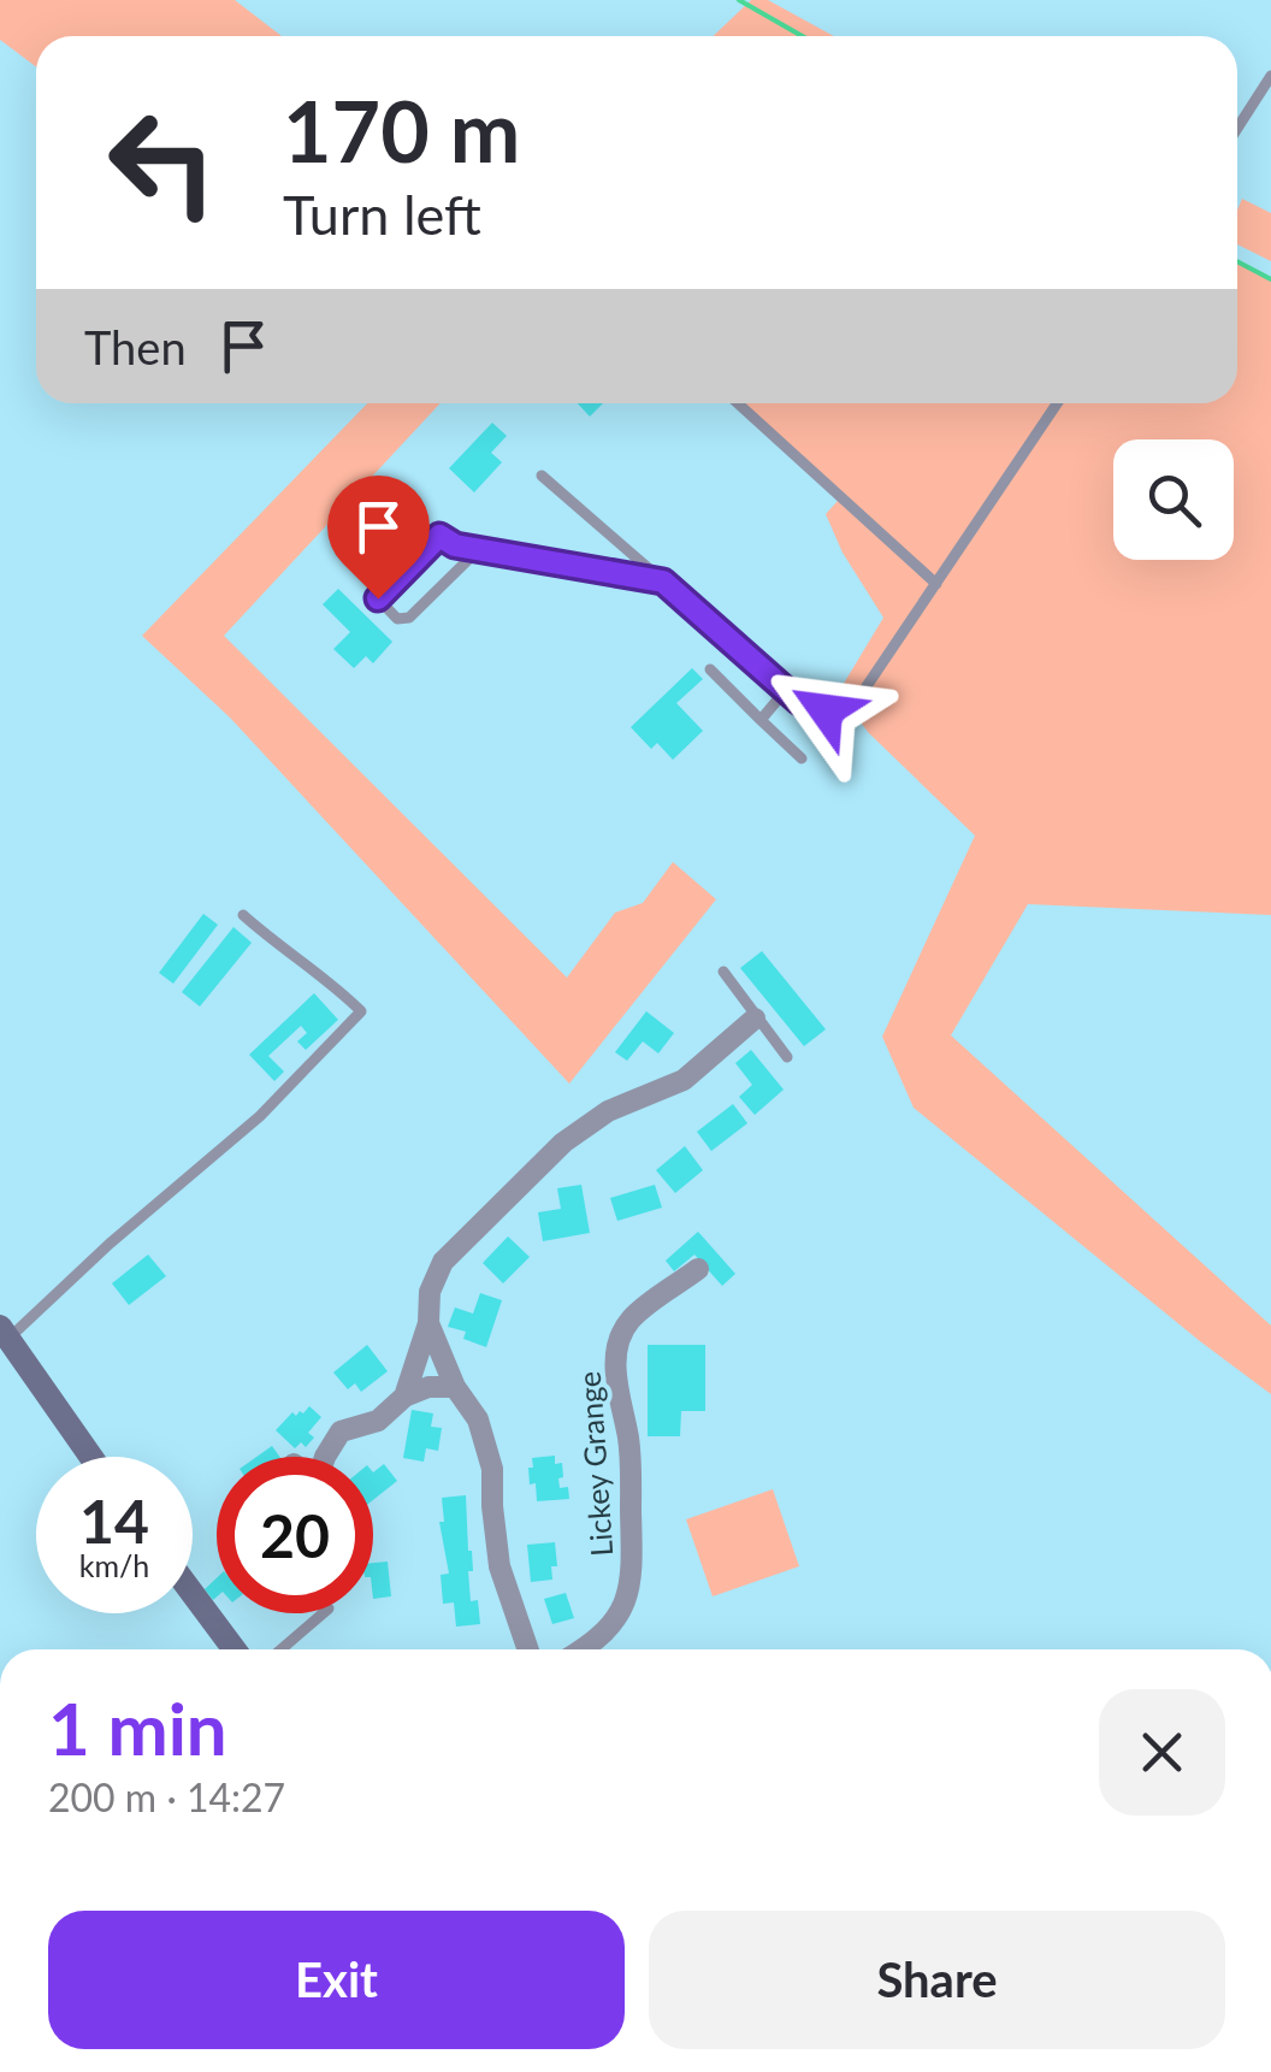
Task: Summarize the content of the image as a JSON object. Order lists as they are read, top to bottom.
{
  "streets": {
    "street": ["Lickey Grange"]
  },
  "page": {
    "turn": ["170 m", "Turn left"],
    "then": "Then",
    "speed": "14 km/h",
    "limit": "20",
    "heading": ["1 min", "200 m · 14:27"],
    "buttons": ["Exit", "Share"]
  }
}
